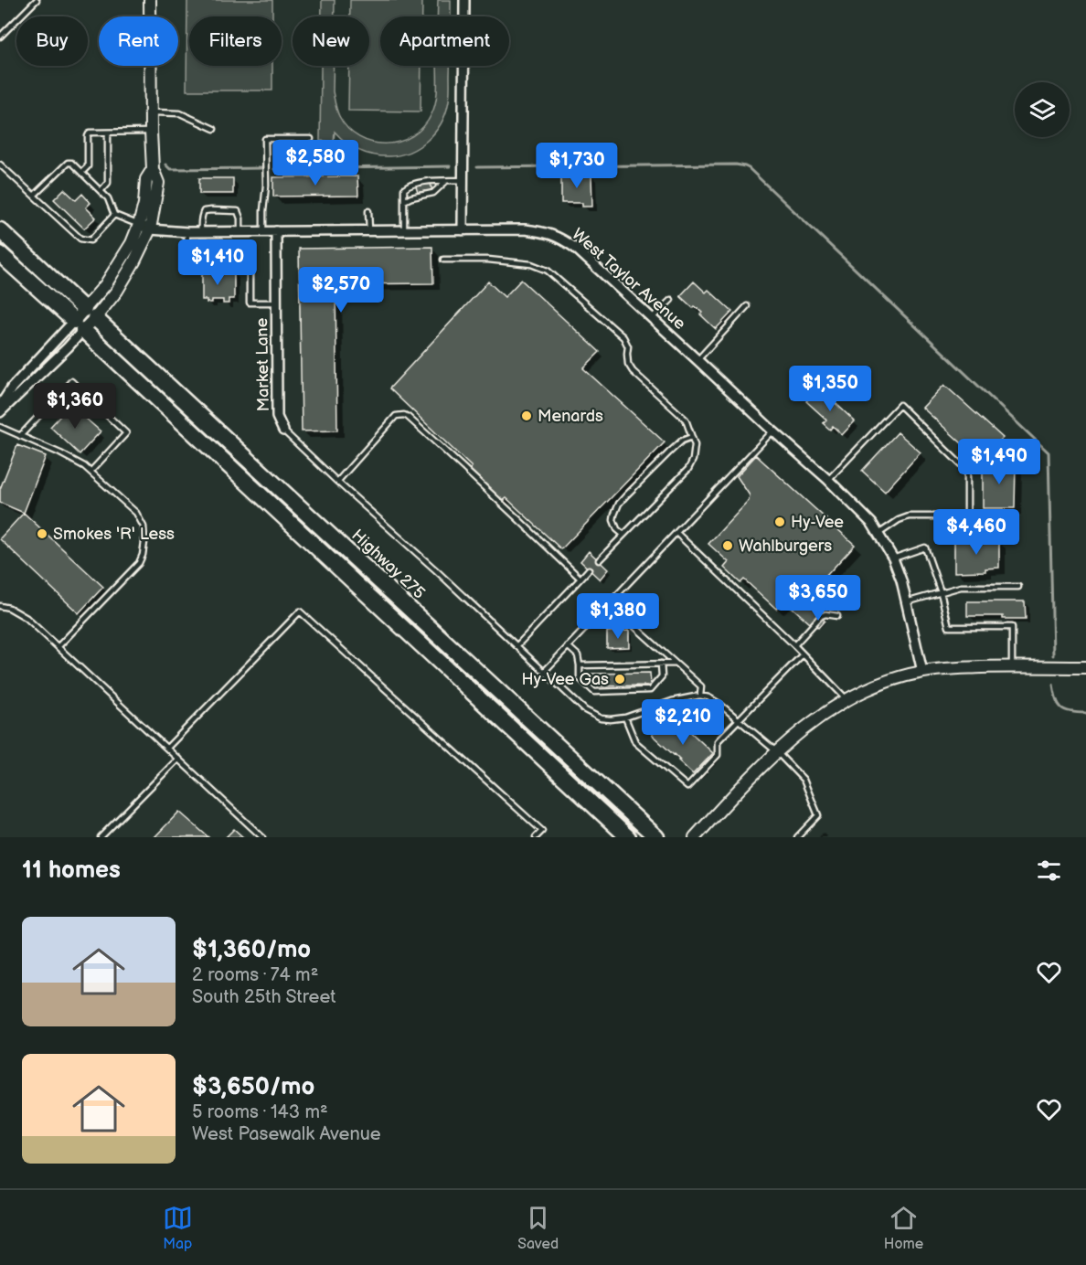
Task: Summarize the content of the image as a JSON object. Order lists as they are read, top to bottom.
{
  "streets": {
    "highway": ["Highway 275"],
    "street": ["West Taylor Avenue", "Market Lane"]
  },
  "crossings": [
    ["West Taylor Avenue", "Market Lane"]
  ],
  "places": [
    "Menards",
    "Hy-Vee",
    "Smokes 'R' Less",
    "Wahlburgers",
    "Hy-Vee Gas"
  ],
  "page": {
    "chip": [
      "Buy",
      "Rent",
      "Filters",
      "New",
      "Apartment"
    ],
    "price": [
      "$2,580",
      "$1,730",
      "$1,410",
      "$2,570",
      "$1,350",
      "$1,360",
      "$1,490",
      "$4,460",
      "$3,650",
      "$1,380",
      "$2,210"
    ],
    "heading": "11 homes",
    "list": [
      {
        "name": "$1,360/mo",
        "note": "2 rooms · 74 m² · South 25th Street"
      },
      {
        "name": "$3,650/mo",
        "note": "5 rooms · 143 m² · West Pasewalk Avenue"
      }
    ],
    "tabs": ["Map", "Saved", "Home"]
  }
}
